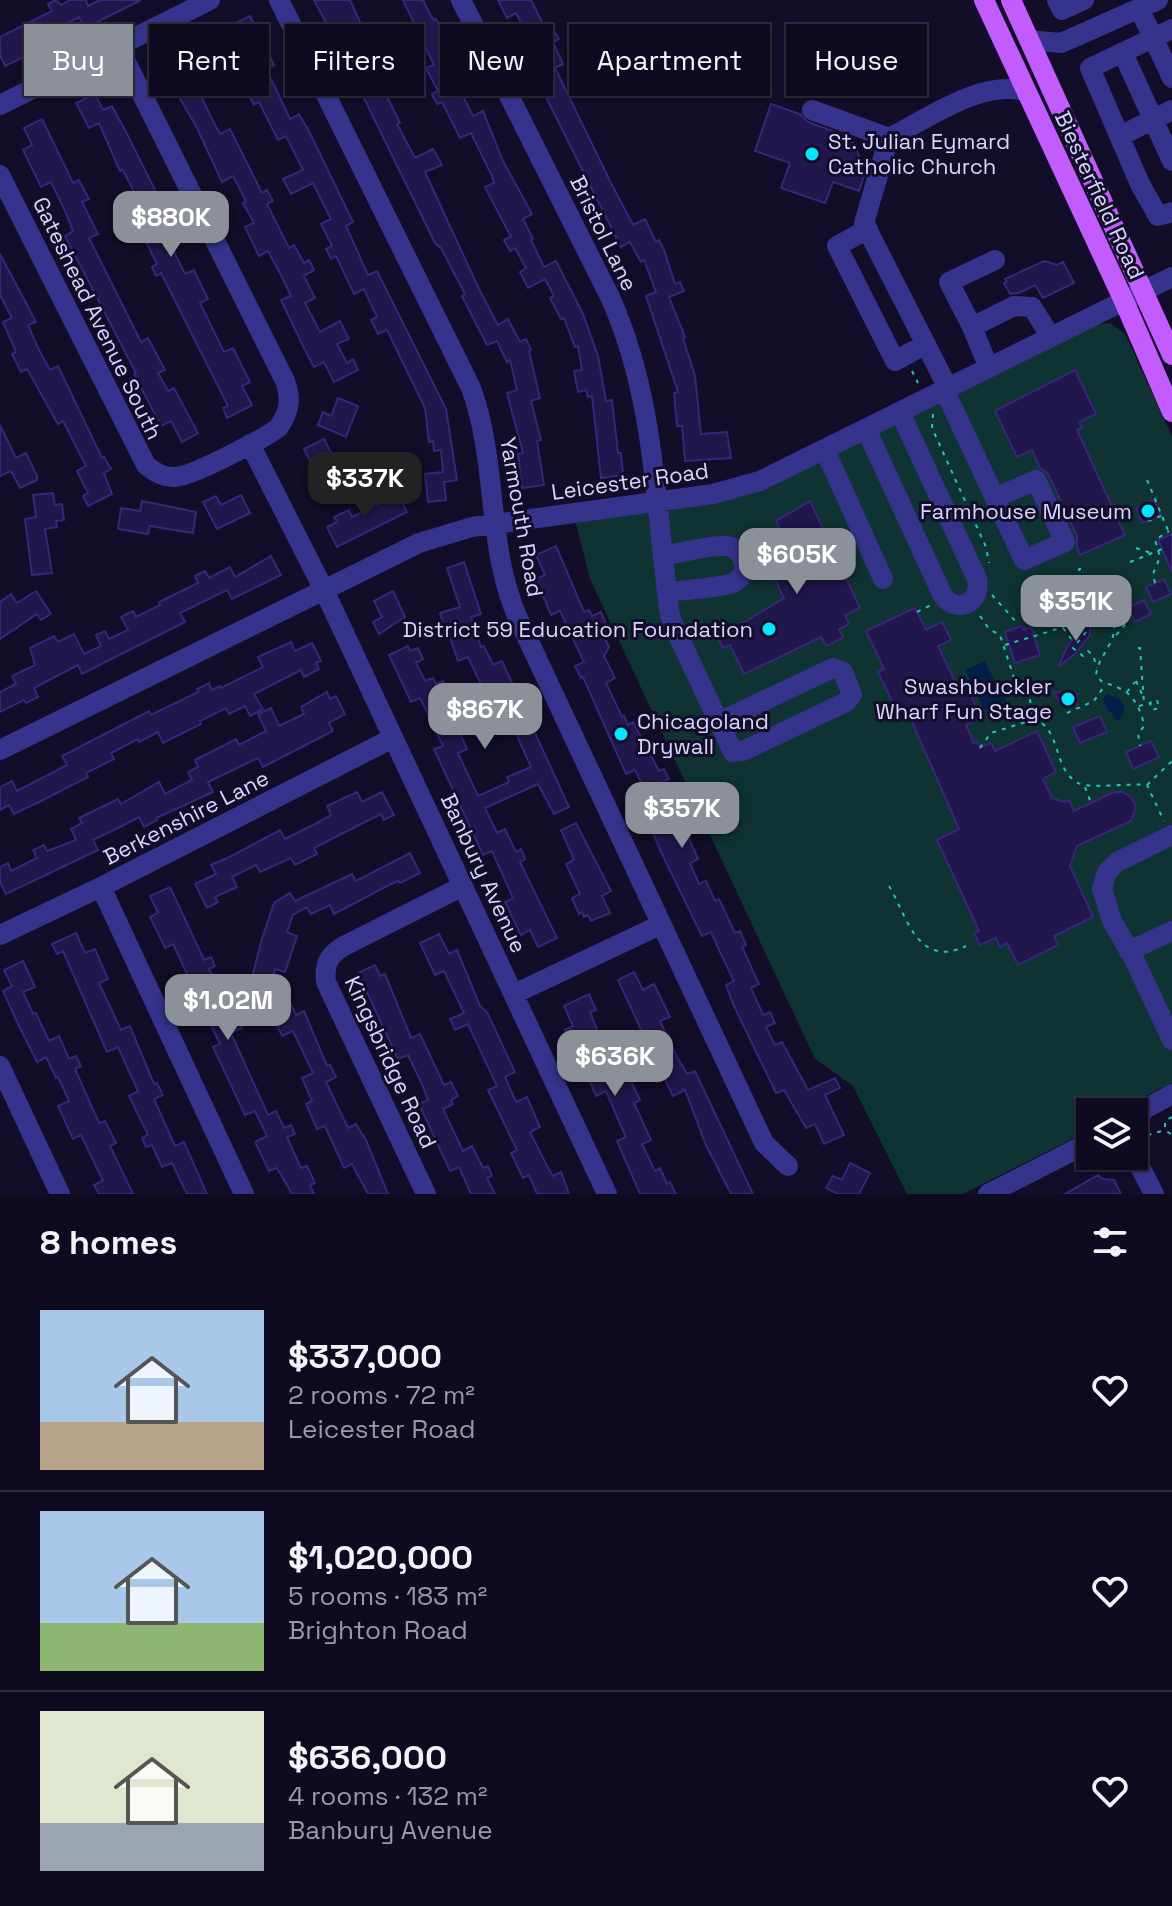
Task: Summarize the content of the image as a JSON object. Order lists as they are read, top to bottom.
{
  "streets": {
    "main road": ["Biesterfield Road"],
    "street": [
      "Bristol Lane",
      "Gateshead Avenue South",
      "Leicester Road",
      "Yarmouth Road",
      "Berkenshire Lane",
      "Banbury Avenue",
      "Kingsbridge Road"
    ]
  },
  "crossings": [
    ["Biesterfield Road", "Leicester Road"],
    ["Bristol Lane", "Leicester Road"],
    ["Gateshead Avenue South", "Banbury Avenue"],
    ["Leicester Road", "Yarmouth Road"],
    ["Leicester Road", "Banbury Avenue"],
    ["Berkenshire Lane", "Banbury Avenue"],
    ["Banbury Avenue", "Kingsbridge Road"]
  ],
  "places": [
    "St. Julian Eymard Catholic Church",
    "Farmhouse Museum",
    "District 59 Education Foundation",
    "Swashbuckler Wharf Fun Stage",
    "Chicagoland Drywall"
  ],
  "page": {
    "chip": [
      "Buy",
      "Rent",
      "Filters",
      "New",
      "Apartment",
      "House"
    ],
    "price": [
      "$880K",
      "$337K",
      "$605K",
      "$351K",
      "$867K",
      "$357K",
      "$1.02M",
      "$636K"
    ],
    "heading": "8 homes",
    "list": [
      {
        "name": "$337,000",
        "note": "2 rooms · 72 m² · Leicester Road"
      },
      {
        "name": "$1,020,000",
        "note": "5 rooms · 183 m² · Brighton Road"
      },
      {
        "name": "$636,000",
        "note": "4 rooms · 132 m² · Banbury Avenue"
      }
    ]
  }
}
